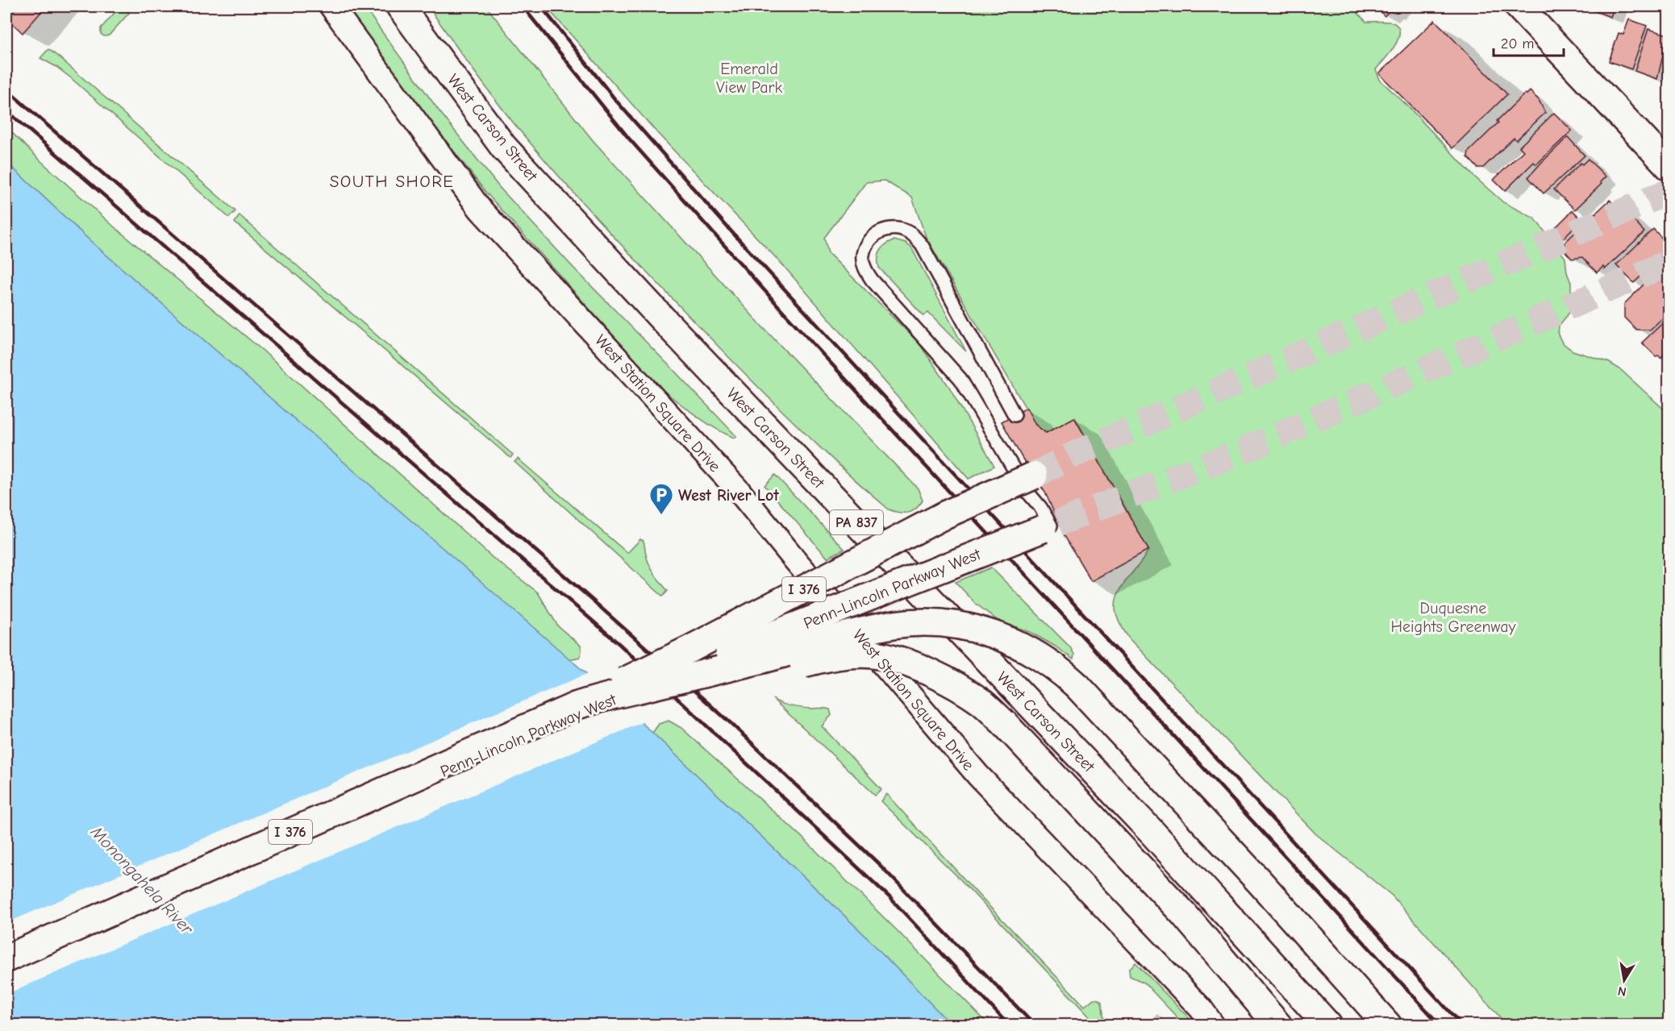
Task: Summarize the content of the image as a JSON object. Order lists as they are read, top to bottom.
{
  "streets": {
    "main road": [
      "West Carson Street",
      "PA 837",
      "Penn-Lincoln Parkway West",
      "I 376"
    ],
    "street": ["West Station Square Drive"]
  },
  "districts": ["SOUTH SHORE"],
  "water": ["Monongahela River"],
  "parks": ["Emerald View Park", "Duquesne Heights Greenway"],
  "places": {
    "parking": ["West River Lot"]
  },
  "scale_bar": "20 m",
  "north": "bottom"
}
